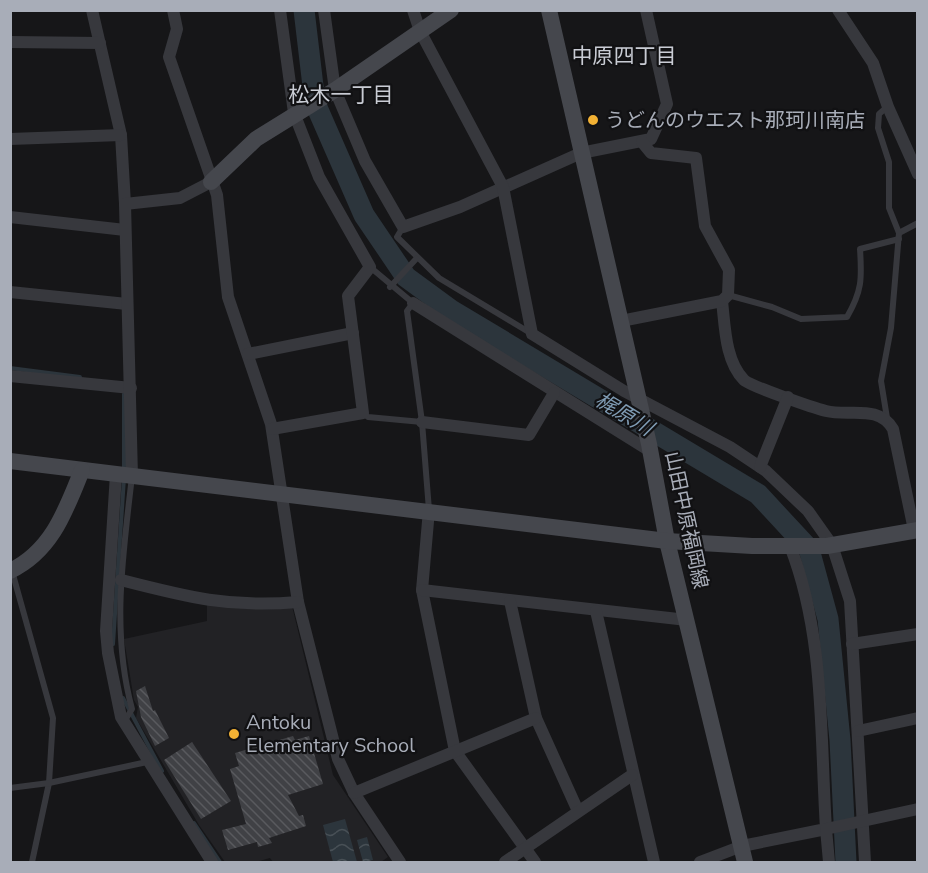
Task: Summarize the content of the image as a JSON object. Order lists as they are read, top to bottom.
{
  "streets": {
    "street": ["山田中原福岡線"]
  },
  "districts": ["中原四丁目", "松木一丁目"],
  "water": ["梶原川"],
  "places": ["うどんのウエスト那珂川南店", "Antoku Elementary School"]
}
